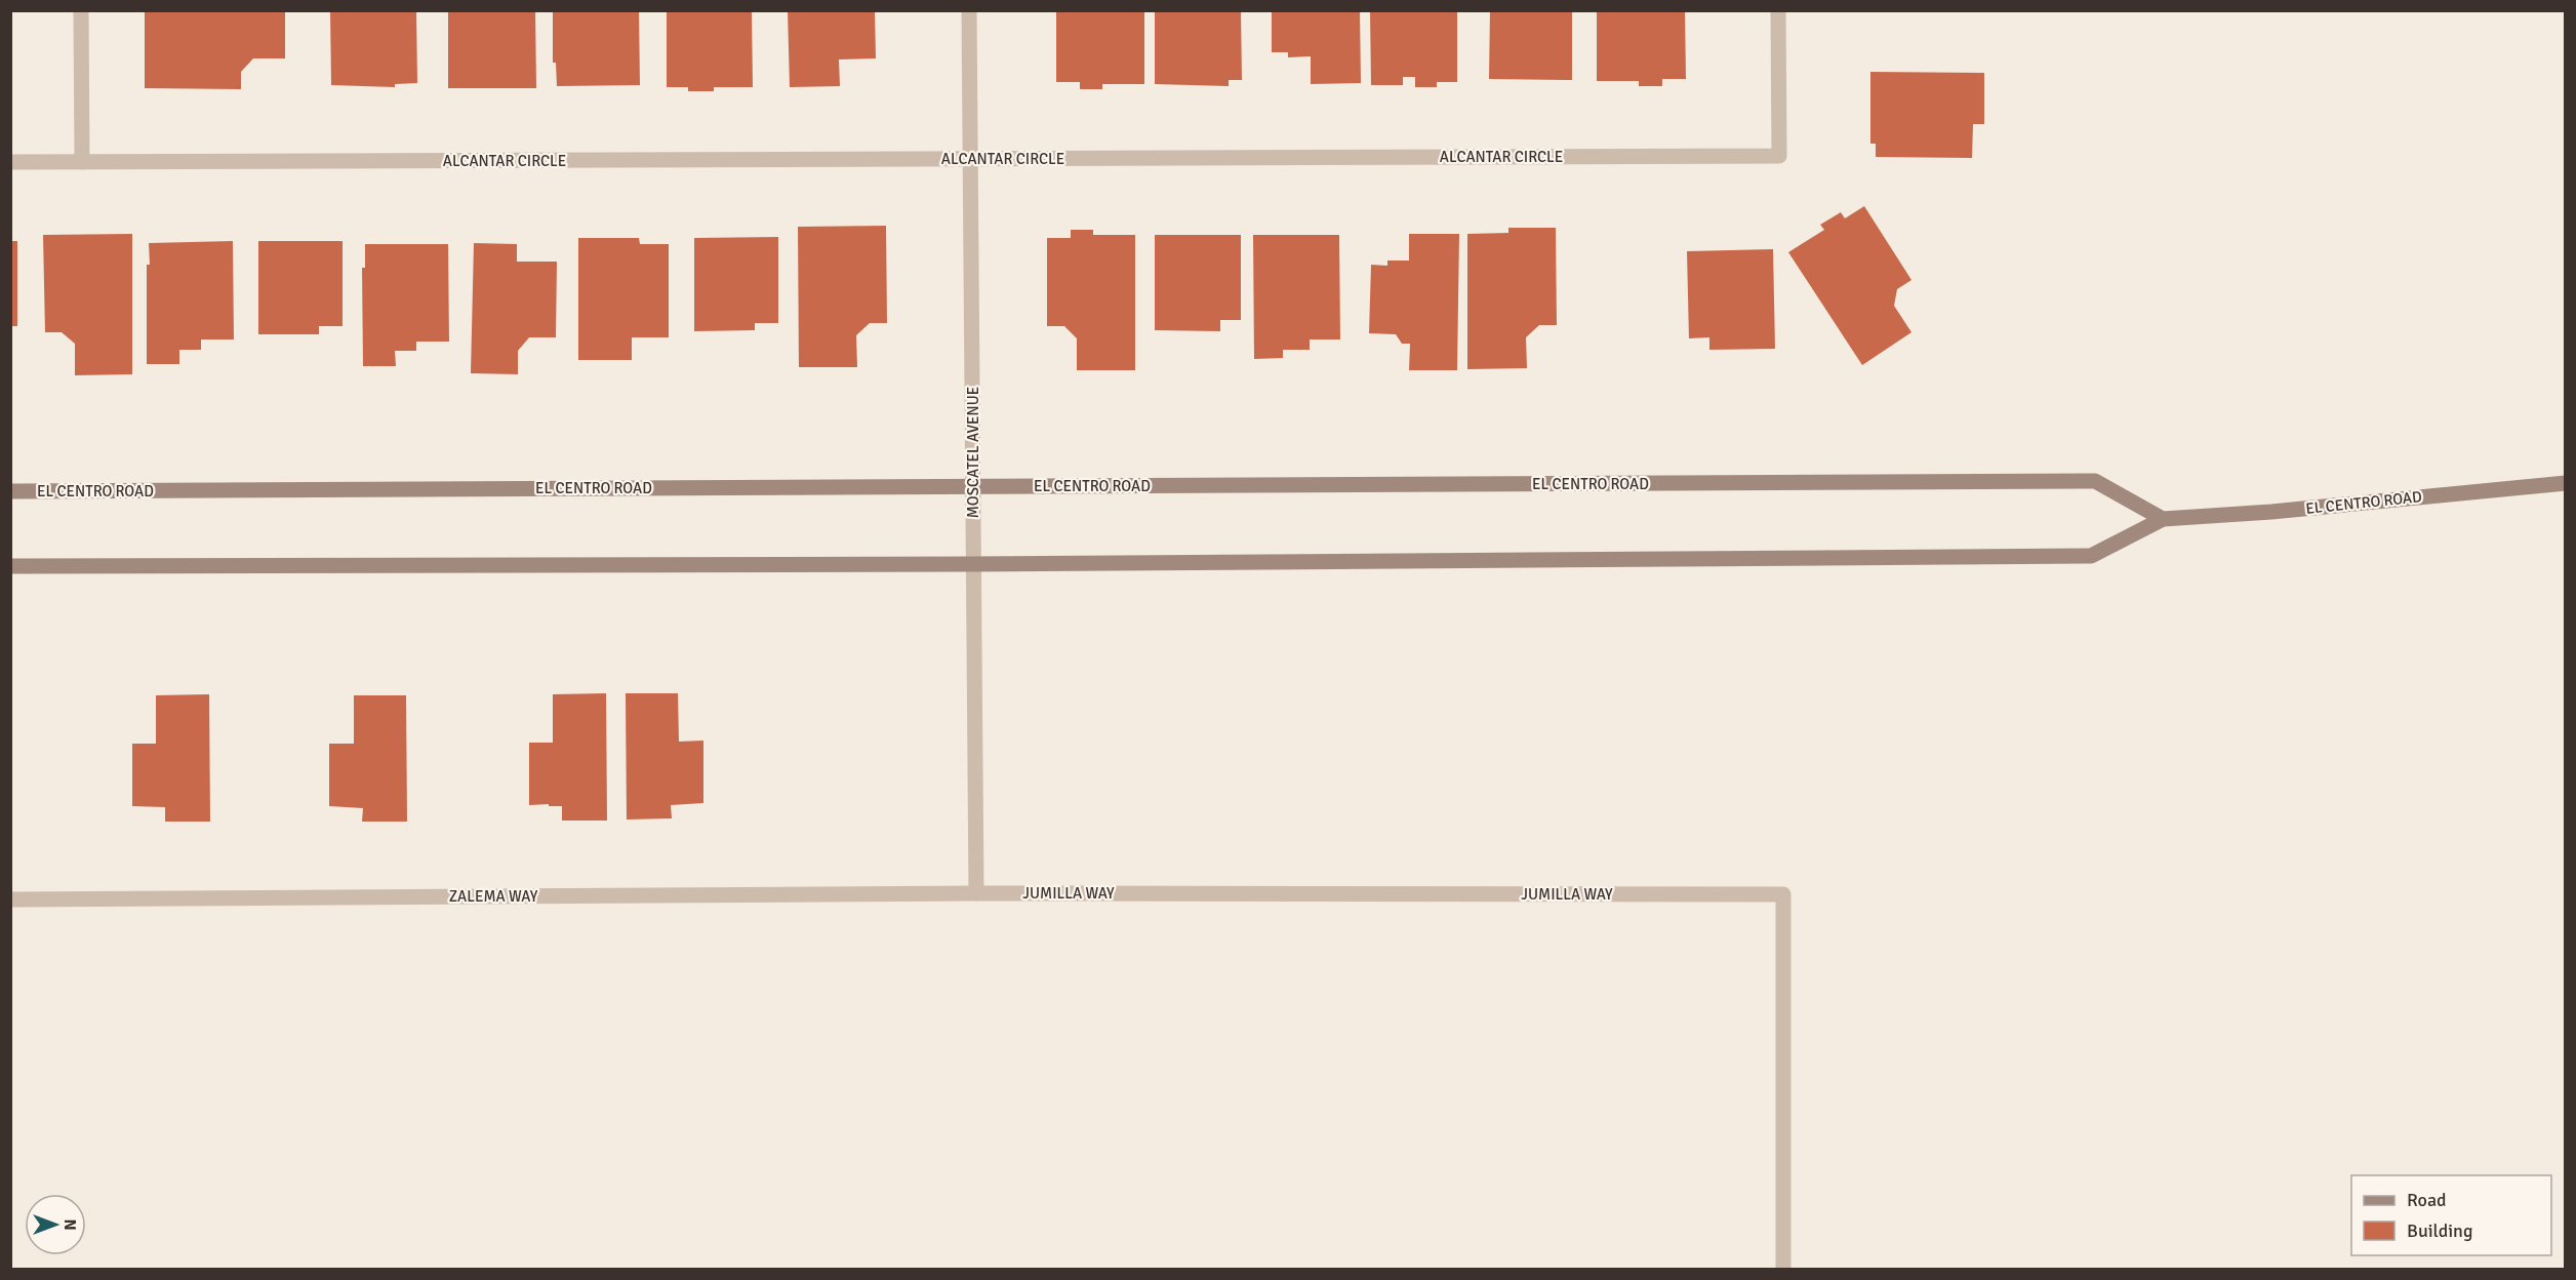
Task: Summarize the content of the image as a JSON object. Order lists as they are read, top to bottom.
{
  "streets": {
    "main road": ["EL CENTRO ROAD"],
    "street": [
      "ALCANTAR CIRCLE",
      "MOSCATEL AVENUE",
      "JUMILLA WAY",
      "ZALEMA WAY"
    ]
  },
  "crossings": [
    ["ALCANTAR CIRCLE", "MOSCATEL AVENUE"],
    ["MOSCATEL AVENUE", "EL CENTRO ROAD"],
    ["MOSCATEL AVENUE", "JUMILLA WAY"],
    ["MOSCATEL AVENUE", "ZALEMA WAY"],
    ["JUMILLA WAY", "ZALEMA WAY"]
  ],
  "legend": ["Road", "Building"],
  "north": "right"
}
